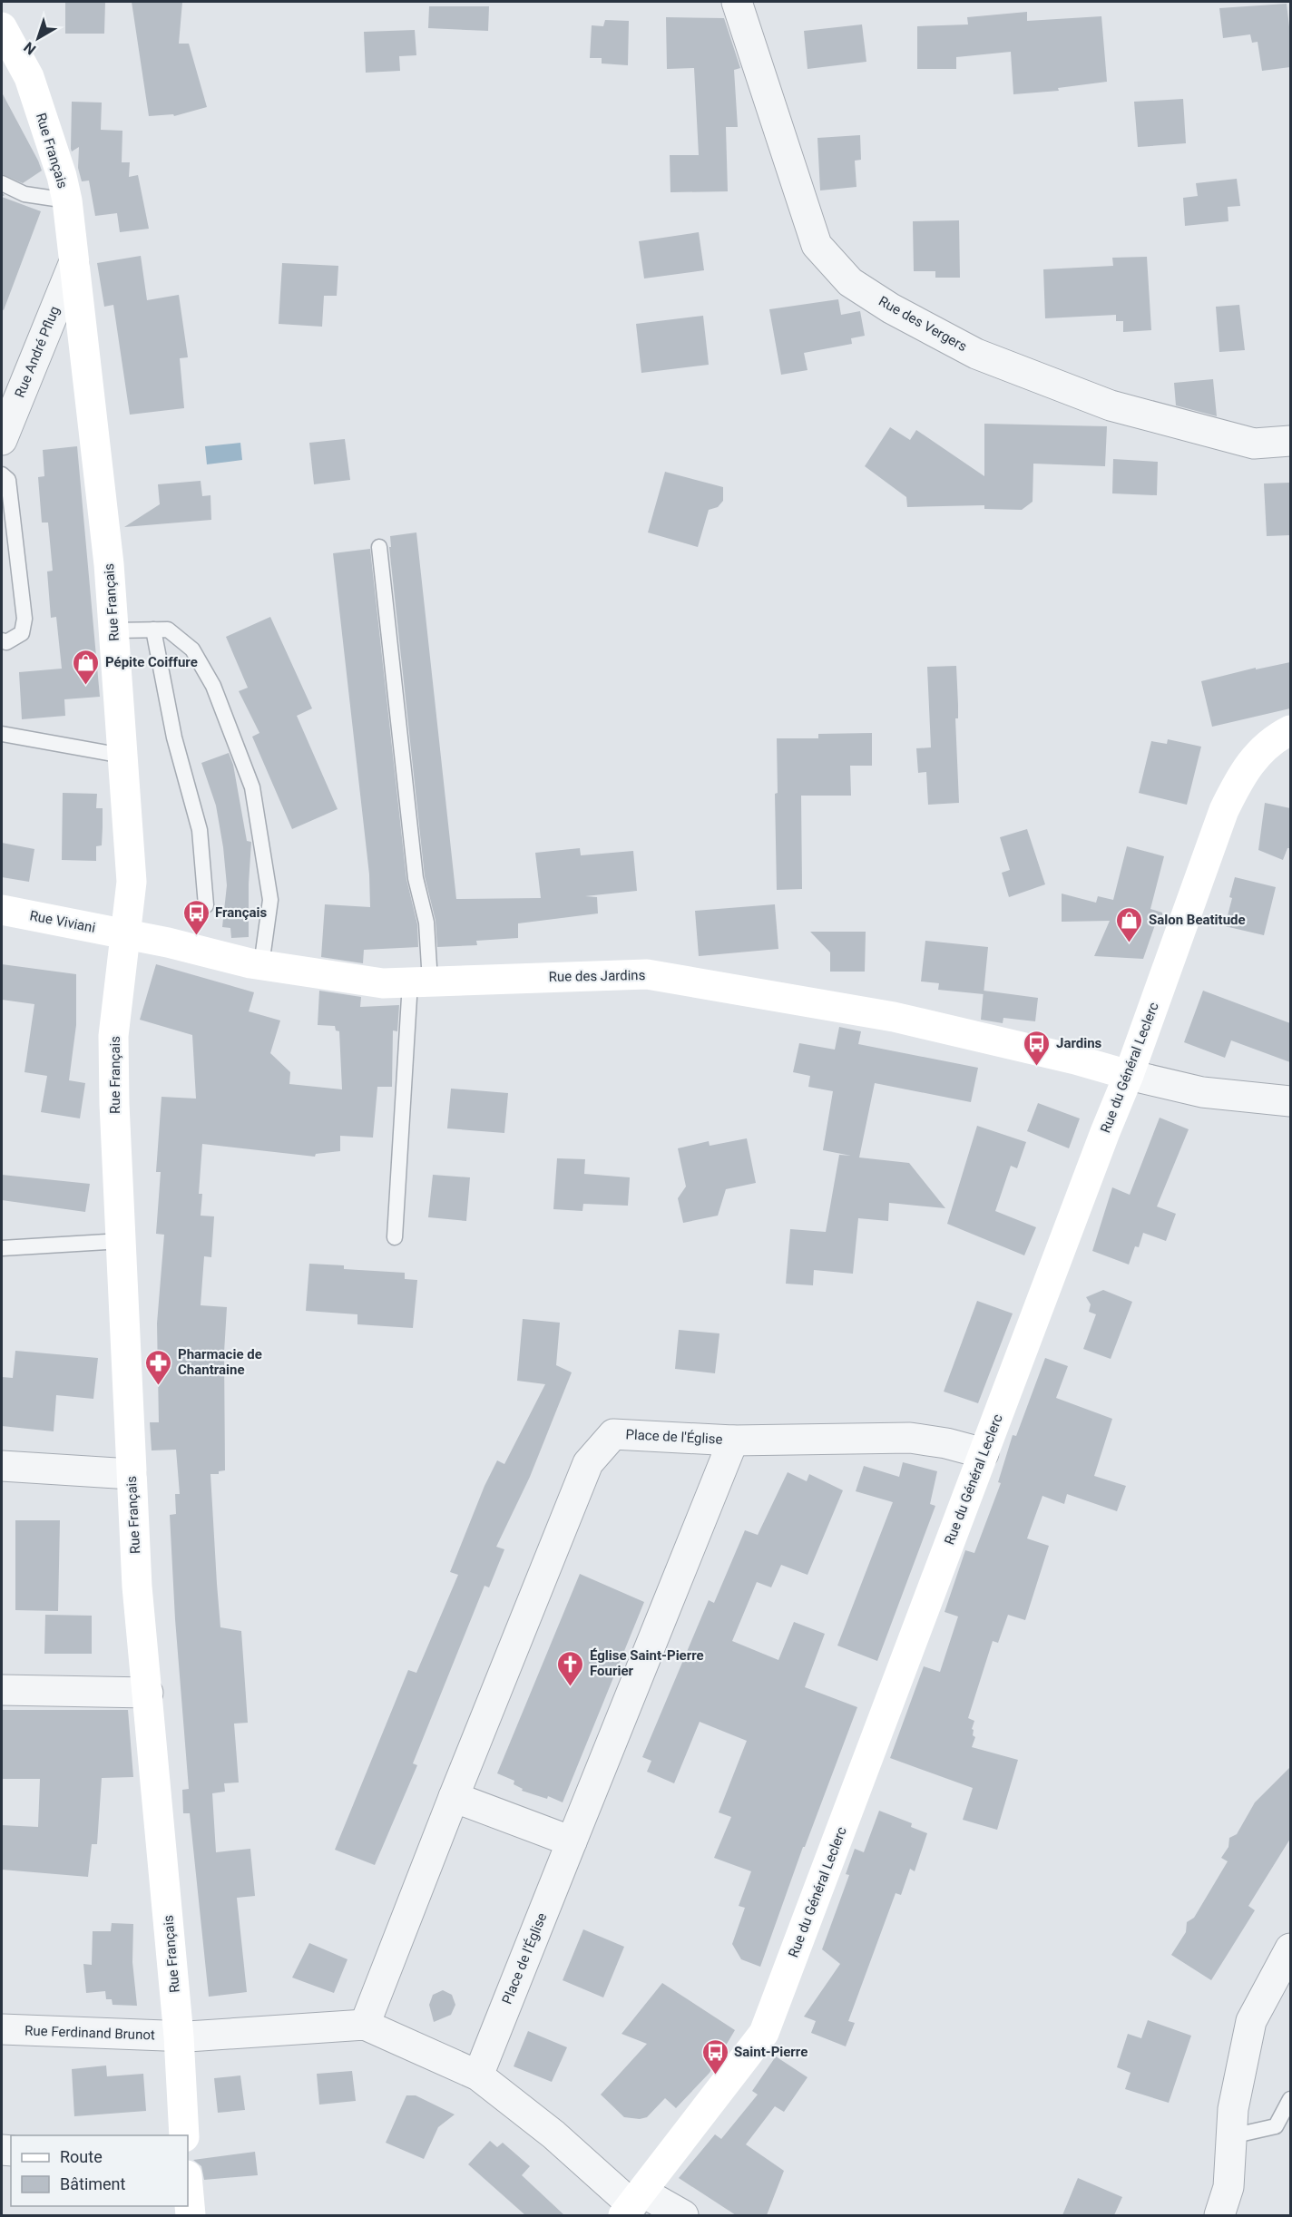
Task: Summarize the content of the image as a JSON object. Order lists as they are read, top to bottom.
{
  "streets": {
    "street": [
      "Rue Français",
      "Rue des Vergers",
      "Rue André Pflug",
      "Rue Viviani",
      "Rue des Jardins",
      "Rue du Général Leclerc",
      "Place de l'Église",
      "Rue Ferdinand Brunot"
    ]
  },
  "crossings": [
    ["Rue Français", "Rue André Pflug"],
    ["Rue Français", "Rue Viviani"],
    ["Rue Français", "Rue des Jardins"],
    ["Rue Français", "Rue Ferdinand Brunot"],
    ["Rue Viviani", "Rue des Jardins"],
    ["Rue des Jardins", "Rue du Général Leclerc"]
  ],
  "places": {
    "shop": ["Pépite Coiffure", "Salon Beatitude"],
    "bus stop": ["Français", "Jardins", "Saint-Pierre"],
    "pharmacy": ["Pharmacie de Chantraine"],
    "church": ["Église Saint-Pierre Fourier"]
  },
  "legend": ["Route", "Bâtiment"],
  "north": "bottom left"
}
